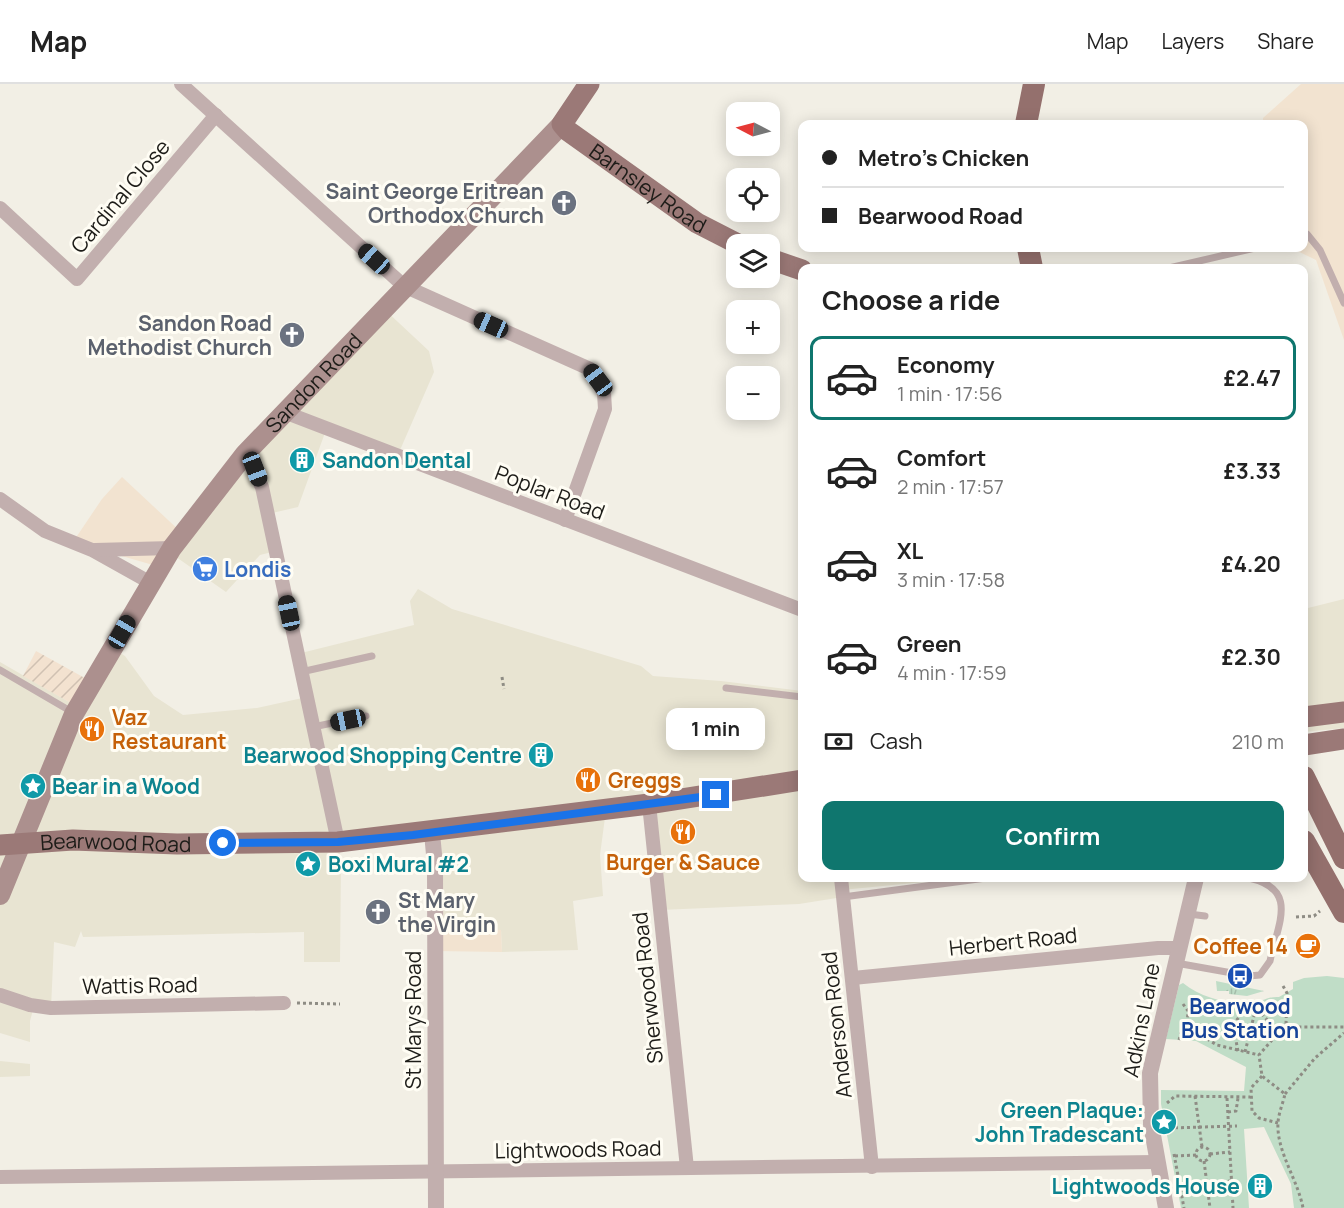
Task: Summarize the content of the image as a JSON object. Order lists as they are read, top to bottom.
{
  "streets": {
    "main road": ["Barnsley Road", "Sandon Road", "Bearwood Road"],
    "street": [
      "Cardinal Close",
      "Poplar Road",
      "Herbert Road",
      "Wattis Road",
      "Sherwood Road",
      "St Marys Road",
      "Adkins Lane",
      "Anderson Road",
      "Lightwoods Road"
    ]
  },
  "crossings": [
    ["Barnsley Road", "Sandon Road"],
    ["Sandon Road", "Poplar Road"],
    ["Sandon Road", "Bearwood Road"],
    ["Bearwood Road", "Sherwood Road"],
    ["Bearwood Road", "St Marys Road"],
    ["Herbert Road", "Adkins Lane"],
    ["Herbert Road", "Anderson Road"],
    ["Sherwood Road", "Lightwoods Road"],
    ["St Marys Road", "Lightwoods Road"],
    ["Adkins Lane", "Lightwoods Road"],
    ["Anderson Road", "Lightwoods Road"]
  ],
  "places": {
    "church": ["Saint George Eritrean Orthodox Church", "Sandon Road Methodist Church", "St Mary the Virgin"],
    "building": ["Sandon Dental", "Bearwood Shopping Centre", "Lightwoods House"],
    "supermarket": ["Londis"],
    "restaurant": ["Vaz Restaurant", "Greggs", "Burger & Sauce"],
    "place": ["Bear in a Wood", "Boxi Mural #2", "Green Plaque: John Tradescant"],
    "cafe": ["Coffee 14"],
    "bus stop": ["Bearwood Bus Station"]
  },
  "north": "left",
  "page": {
    "header": "Map",
    "nav": ["Map", "Layers", "Share"],
    "map_buttons": ["+", "−"],
    "banner": ["Metro's Chicken", "Bearwood Road"],
    "heading": "Choose a ride",
    "list": [
      {
        "name": "Economy",
        "note": "1 min · 17:56",
        "value": "£2.47"
      },
      {
        "name": "Comfort",
        "note": "2 min · 17:57",
        "value": "£3.33"
      },
      {
        "name": "XL",
        "note": "3 min · 17:58",
        "value": "£4.20"
      },
      {
        "name": "Green",
        "note": "4 min · 17:59",
        "value": "£2.30"
      }
    ],
    "bubble": "1 min",
    "pay": ["Cash", "210 m"],
    "buttons": "Confirm"
  }
}
